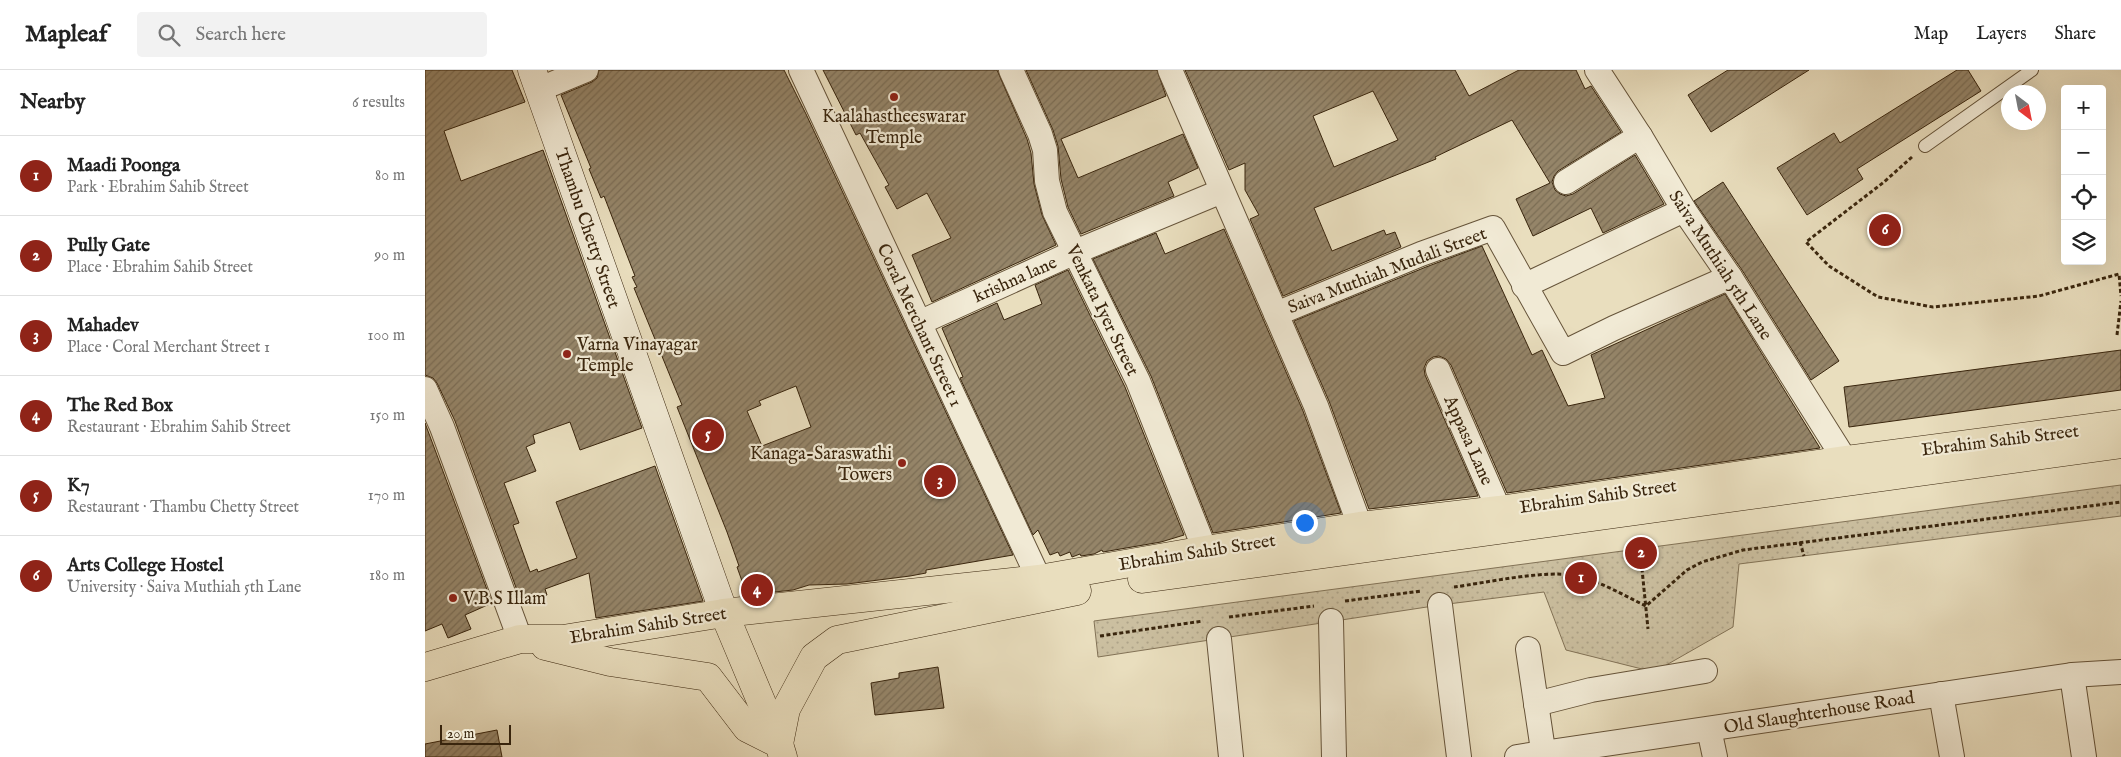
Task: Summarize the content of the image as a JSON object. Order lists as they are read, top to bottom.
{
  "streets": {
    "main road": ["Ebrahim Sahib Street"],
    "street": [
      "Thambu Chetty Street",
      "Saiva Muthiah 5th Lane",
      "Saiva Muthiah Mudali Street",
      "krishna lane",
      "Venkata Iyer Street",
      "Coral Merchant Street 1",
      "Appasa Lane",
      "Old Slaughterhouse Road"
    ]
  },
  "crossings": [
    ["Thambu Chetty Street", "Ebrahim Sahib Street"],
    ["Saiva Muthiah 5th Lane", "Saiva Muthiah Mudali Street"],
    ["Saiva Muthiah 5th Lane", "Ebrahim Sahib Street"],
    ["Saiva Muthiah Mudali Street", "krishna lane"],
    ["Saiva Muthiah Mudali Street", "Ebrahim Sahib Street"],
    ["krishna lane", "Venkata Iyer Street"],
    ["krishna lane", "Coral Merchant Street 1"],
    ["Venkata Iyer Street", "Ebrahim Sahib Street"],
    ["Coral Merchant Street 1", "Ebrahim Sahib Street"],
    ["Appasa Lane", "Ebrahim Sahib Street"]
  ],
  "places": [
    "Kaalahastheeswarar Temple",
    "Varna Vinayagar Temple",
    "Kanaga-Saraswathi Towers",
    "V.B.S Illam"
  ],
  "scale_bar": "20 m",
  "north": "bottom right",
  "page": {
    "header": "Mapleaf",
    "search": "Search here",
    "nav": ["Map", "Layers", "Share"],
    "heading": ["Nearby", "6 results"],
    "map_buttons": ["+", "−"],
    "list": [
      {
        "mark": "1",
        "name": "Maadi Poonga",
        "note": "Park · Ebrahim Sahib Street",
        "value": "80 m"
      },
      {
        "mark": "2",
        "name": "Pully Gate",
        "note": "Place · Ebrahim Sahib Street",
        "value": "90 m"
      },
      {
        "mark": "3",
        "name": "Mahadev",
        "note": "Place · Coral Merchant Street 1",
        "value": "100 m"
      },
      {
        "mark": "4",
        "name": "The Red Box",
        "note": "Restaurant · Ebrahim Sahib Street",
        "value": "150 m"
      },
      {
        "mark": "5",
        "name": "K7",
        "note": "Restaurant · Thambu Chetty Street",
        "value": "170 m"
      },
      {
        "mark": "6",
        "name": "Arts College Hostel",
        "note": "University · Saiva Muthiah 5th Lane",
        "value": "180 m"
      }
    ],
    "pins": [
      "6",
      "5",
      "3",
      "2",
      "1",
      "4"
    ],
    "scale": "20 m"
  }
}
